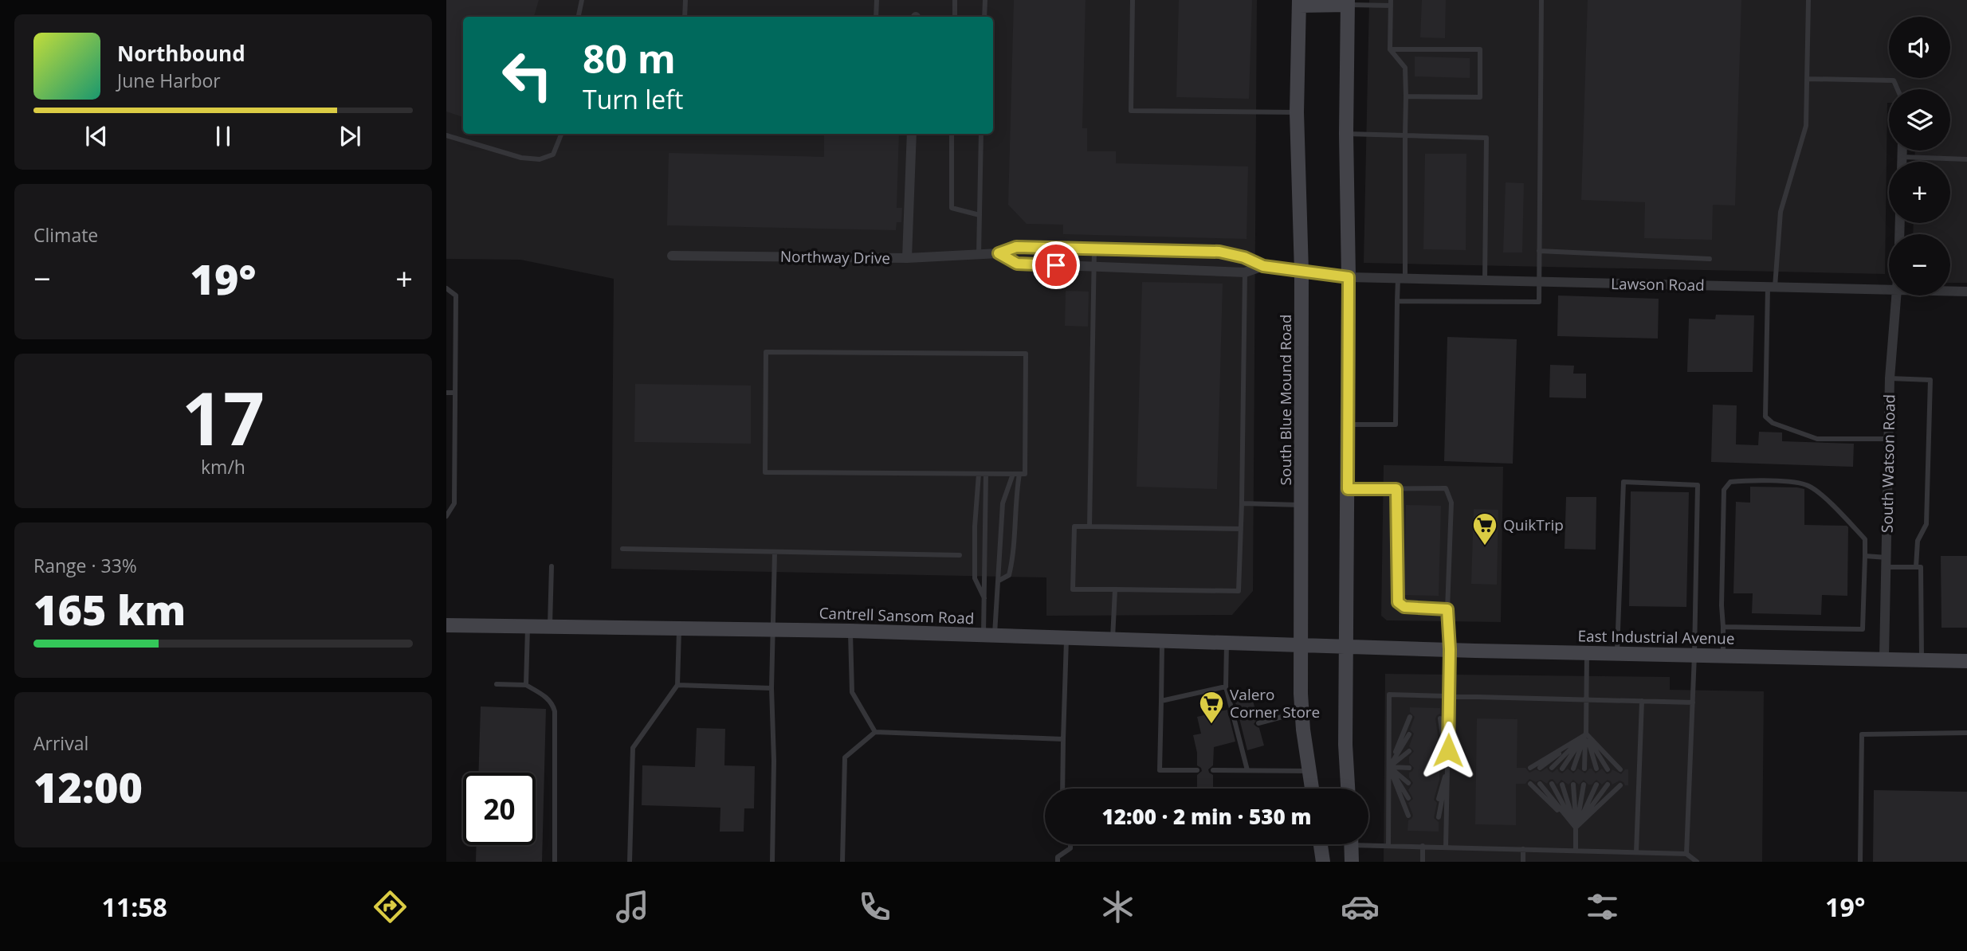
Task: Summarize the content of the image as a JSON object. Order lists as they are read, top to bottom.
{
  "streets": {
    "main road": ["South Blue Mound Road", "Cantrell Sansom Road", "East Industrial Avenue"],
    "street": ["Northway Drive", "Lawson Road", "South Watson Road"]
  },
  "crossings": [
    ["Northway Drive", "Lawson Road"],
    ["Northway Drive", "South Blue Mound Road"],
    ["South Blue Mound Road", "Cantrell Sansom Road"],
    ["South Watson Road", "East Industrial Avenue"],
    ["Cantrell Sansom Road", "East Industrial Avenue"]
  ],
  "places": {
    "supermarket": ["QuikTrip", "Valero Corner Store"]
  },
  "page": {
    "map_buttons": ["+", "−"],
    "turn": ["80 m", "Turn left"],
    "song": ["Northbound", "June Harbor"],
    "tile": [
      "Climate",
      ["17", "km/h"],
      ["Range · 33%", "165 km"],
      ["Arrival", "12:00"]
    ],
    "heat": ["−", "19°", "+"],
    "limit": "20",
    "trip": "12:00 · 2 min · 530 m",
    "tabs": ["11:58", "19°"]
  }
}
